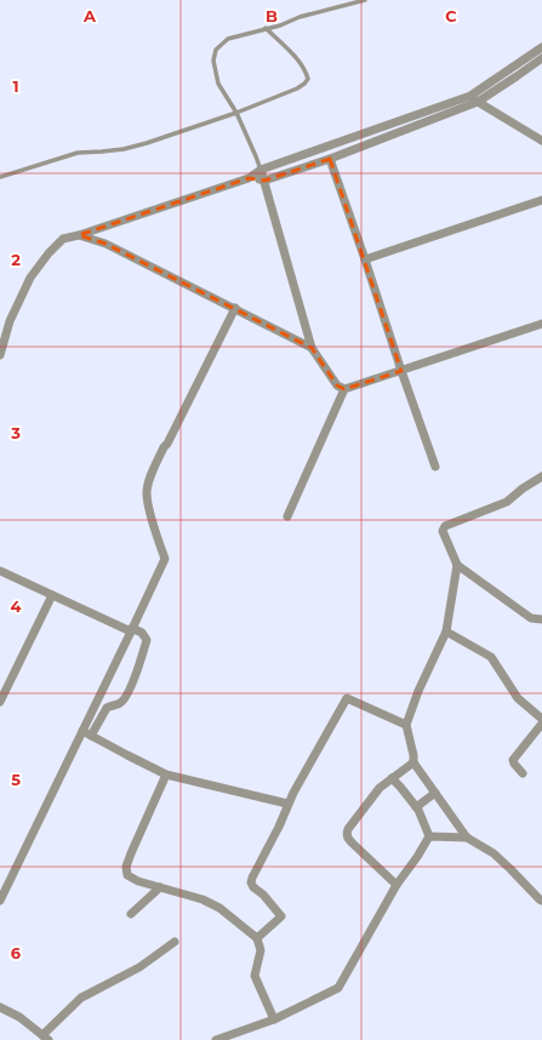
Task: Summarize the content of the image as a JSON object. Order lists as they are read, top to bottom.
{
  "grid": {
    "columns": ["A", "B", "C"],
    "rows": [
      "1",
      "2",
      "3",
      "4",
      "5",
      "6"
    ]
  }
}
